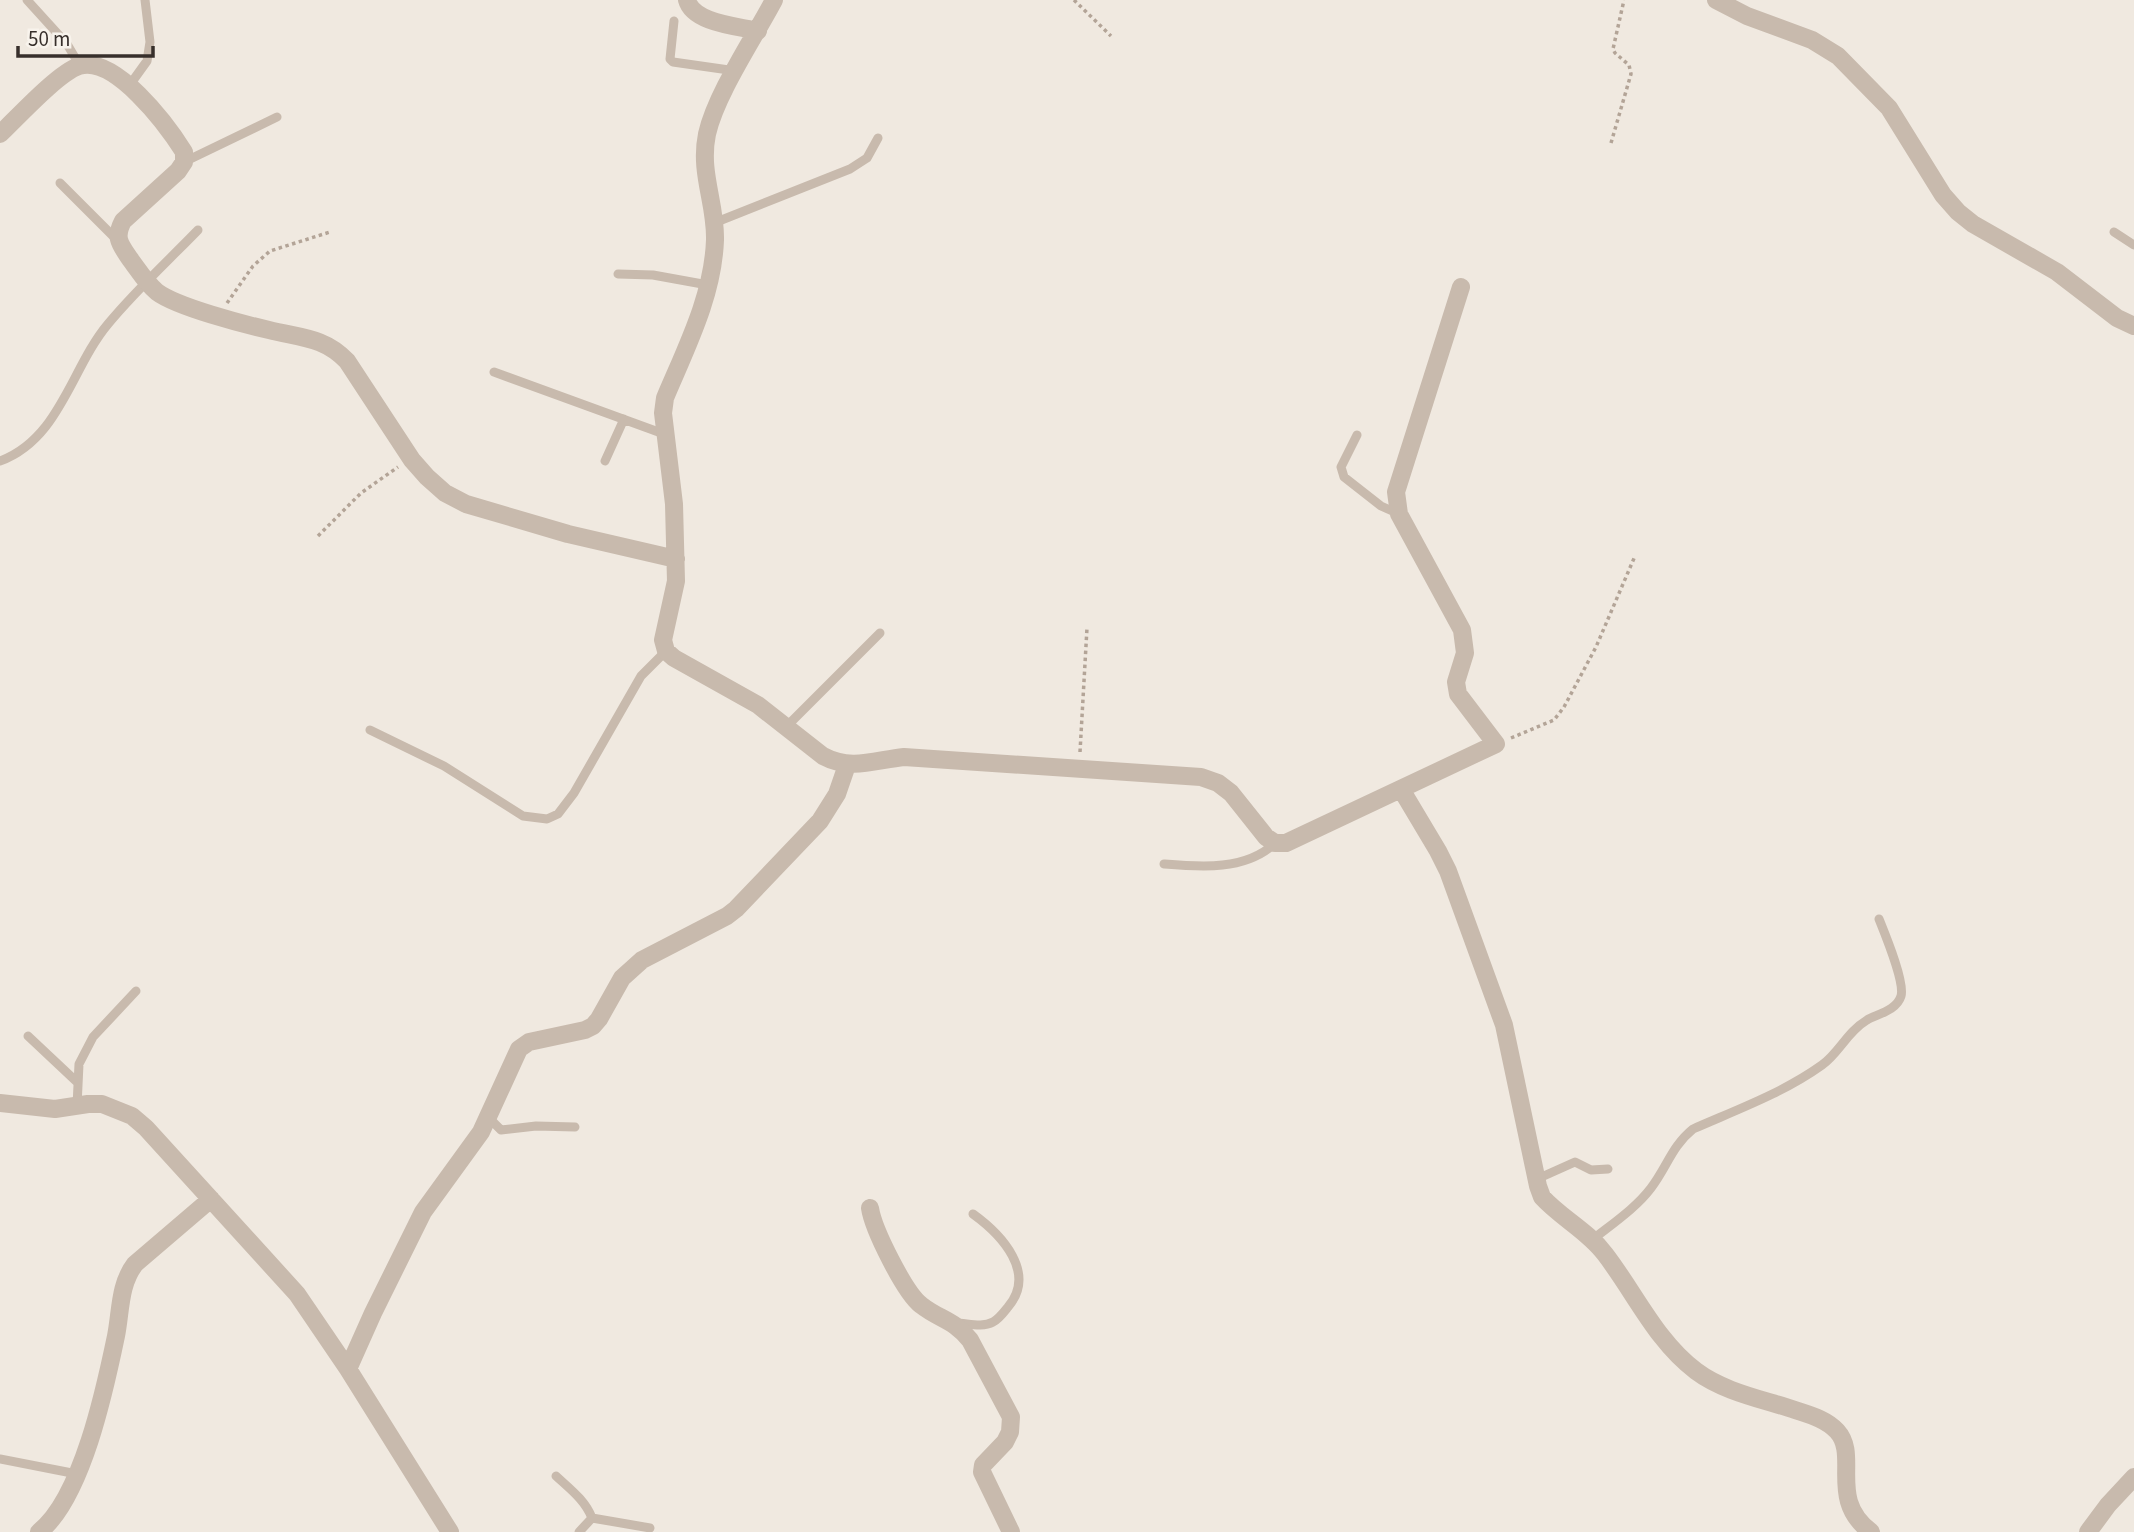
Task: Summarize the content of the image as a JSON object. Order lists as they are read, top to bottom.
{
  "scale_bar": "50 m"
}
